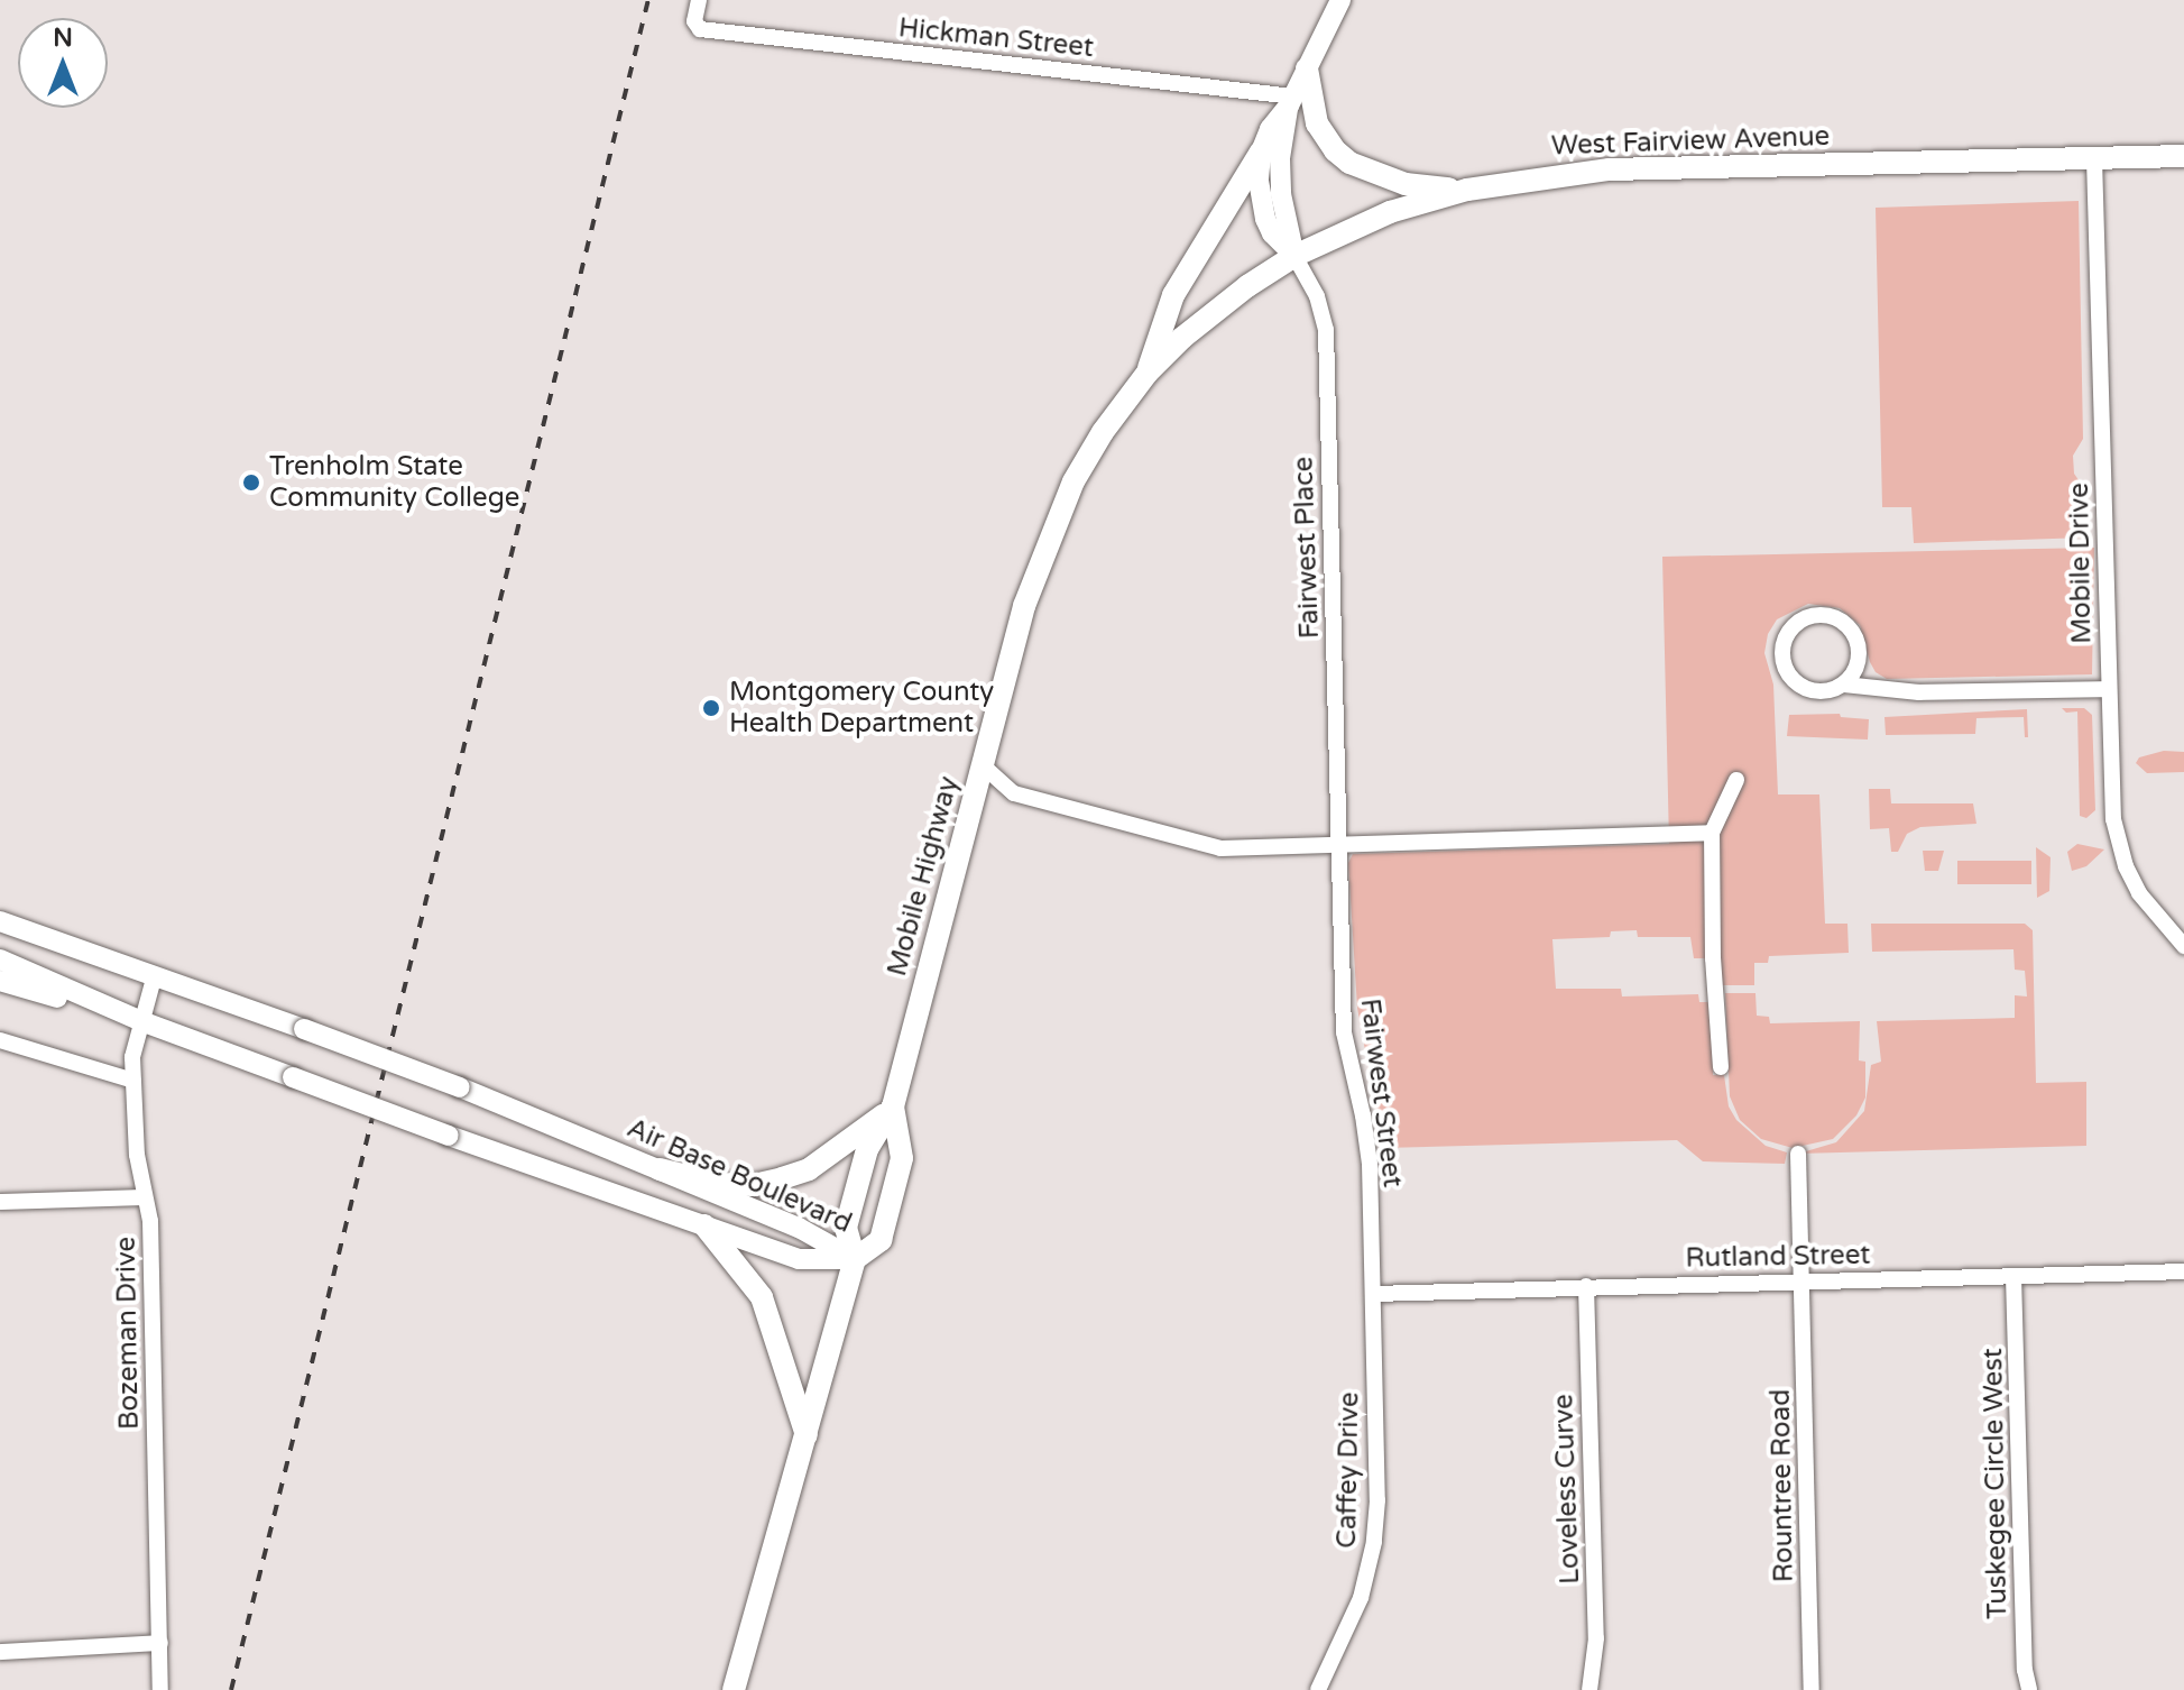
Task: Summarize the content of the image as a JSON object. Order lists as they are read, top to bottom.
{
  "streets": {
    "main road": ["West Fairview Avenue", "Mobile Highway"],
    "street": [
      "Hickman Street",
      "Fairwest Place",
      "Mobile Drive",
      "Fairwest Street",
      "Air Base Boulevard",
      "Rutland Street",
      "Bozeman Drive",
      "Caffey Drive",
      "Tuskegee Circle West",
      "Rountree Road",
      "Loveless Curve"
    ]
  },
  "crossings": [
    ["West Fairview Avenue", "Fairwest Place"],
    ["West Fairview Avenue", "Mobile Drive"],
    ["West Fairview Avenue", "Mobile Highway"],
    ["Fairwest Place", "Fairwest Street"],
    ["Mobile Highway", "Air Base Boulevard"],
    ["Fairwest Street", "Rutland Street"],
    ["Fairwest Street", "Caffey Drive"],
    ["Air Base Boulevard", "Bozeman Drive"],
    ["Rutland Street", "Caffey Drive"],
    ["Rutland Street", "Tuskegee Circle West"],
    ["Rutland Street", "Rountree Road"],
    ["Rutland Street", "Loveless Curve"]
  ],
  "places": ["Trenholm State Community College", "Montgomery County Health Department"],
  "north": "top"
}
